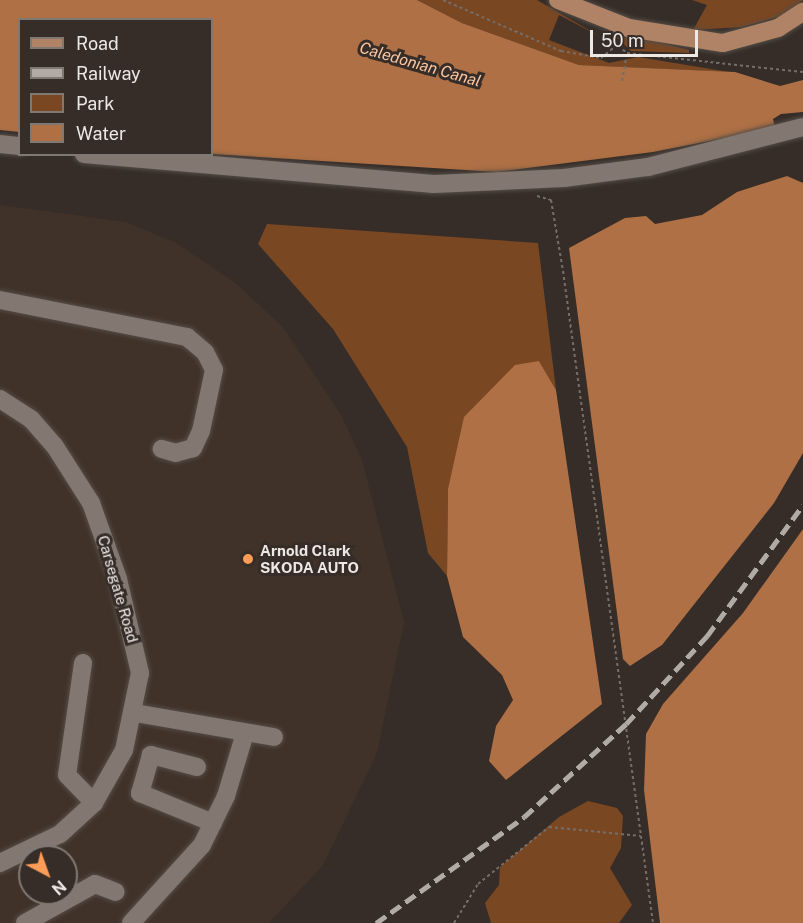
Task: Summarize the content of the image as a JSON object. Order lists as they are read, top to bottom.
{
  "streets": {
    "street": ["Carsegate Road"]
  },
  "water": ["Caledonian Canal"],
  "places": ["Arnold Clark SKODA AUTO"],
  "legend": [
    "Road",
    "Railway",
    "Park",
    "Water"
  ],
  "scale_bar": "50 m",
  "north": "bottom right"
}
